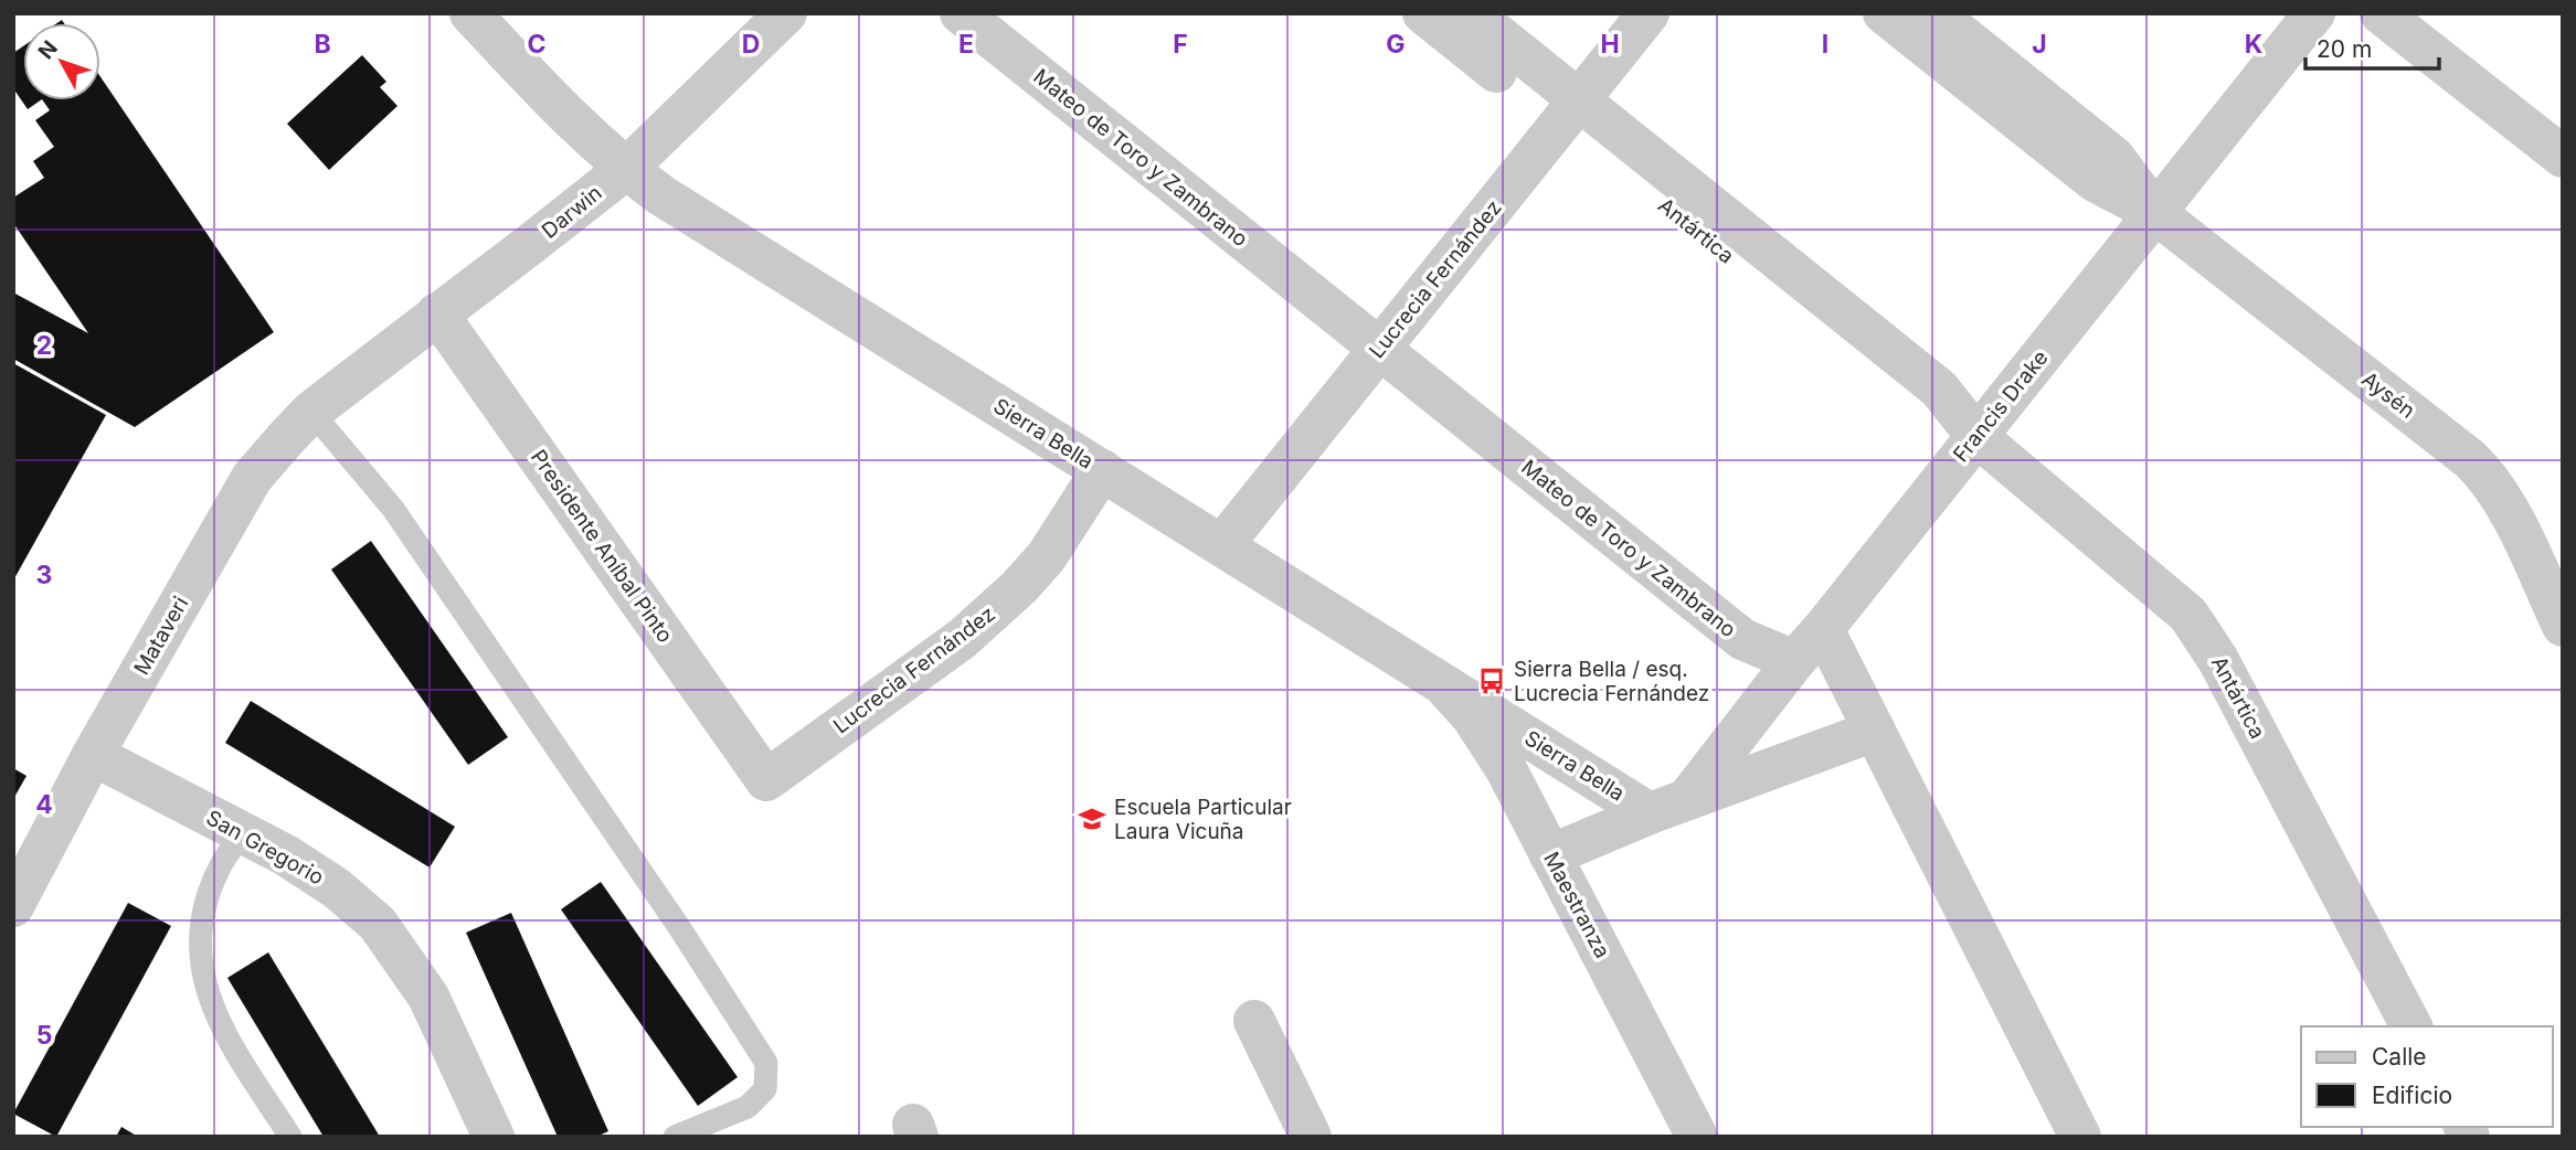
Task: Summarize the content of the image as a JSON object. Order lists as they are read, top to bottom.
{
  "streets": {
    "street": [
      "Mateo de Toro y Zambrano",
      "Darwin",
      "Antártica",
      "Lucrecia Fernández",
      "Aysén",
      "Francis Drake",
      "Sierra Bella",
      "Presidente Aníbal Pinto",
      "Mataveri",
      "San Gregorio",
      "Maestranza"
    ]
  },
  "crossings": [
    ["Mateo de Toro y Zambrano", "Lucrecia Fernández"],
    ["Mateo de Toro y Zambrano", "Francis Drake"],
    ["Darwin", "Sierra Bella"],
    ["Darwin", "Presidente Aníbal Pinto"],
    ["Darwin", "Mataveri"],
    ["Antártica", "Lucrecia Fernández"],
    ["Antártica", "Francis Drake"],
    ["Lucrecia Fernández", "Sierra Bella"],
    ["Lucrecia Fernández", "Presidente Aníbal Pinto"],
    ["Aysén", "Francis Drake"],
    ["Francis Drake", "Sierra Bella"],
    ["Sierra Bella", "Maestranza"],
    ["Mataveri", "San Gregorio"]
  ],
  "places": {
    "bus stop": ["Sierra Bella / esq. Lucrecia Fernández"],
    "school or university": ["Escuela Particular Laura Vicuña"]
  },
  "legend": ["Calle", "Edificio"],
  "scale_bar": "20 m",
  "north": "top left",
  "grid": {
    "columns": [
      "B",
      "C",
      "D",
      "E",
      "F",
      "G",
      "H",
      "I",
      "J",
      "K"
    ],
    "rows": [
      "2",
      "3",
      "4",
      "5"
    ]
  }
}
